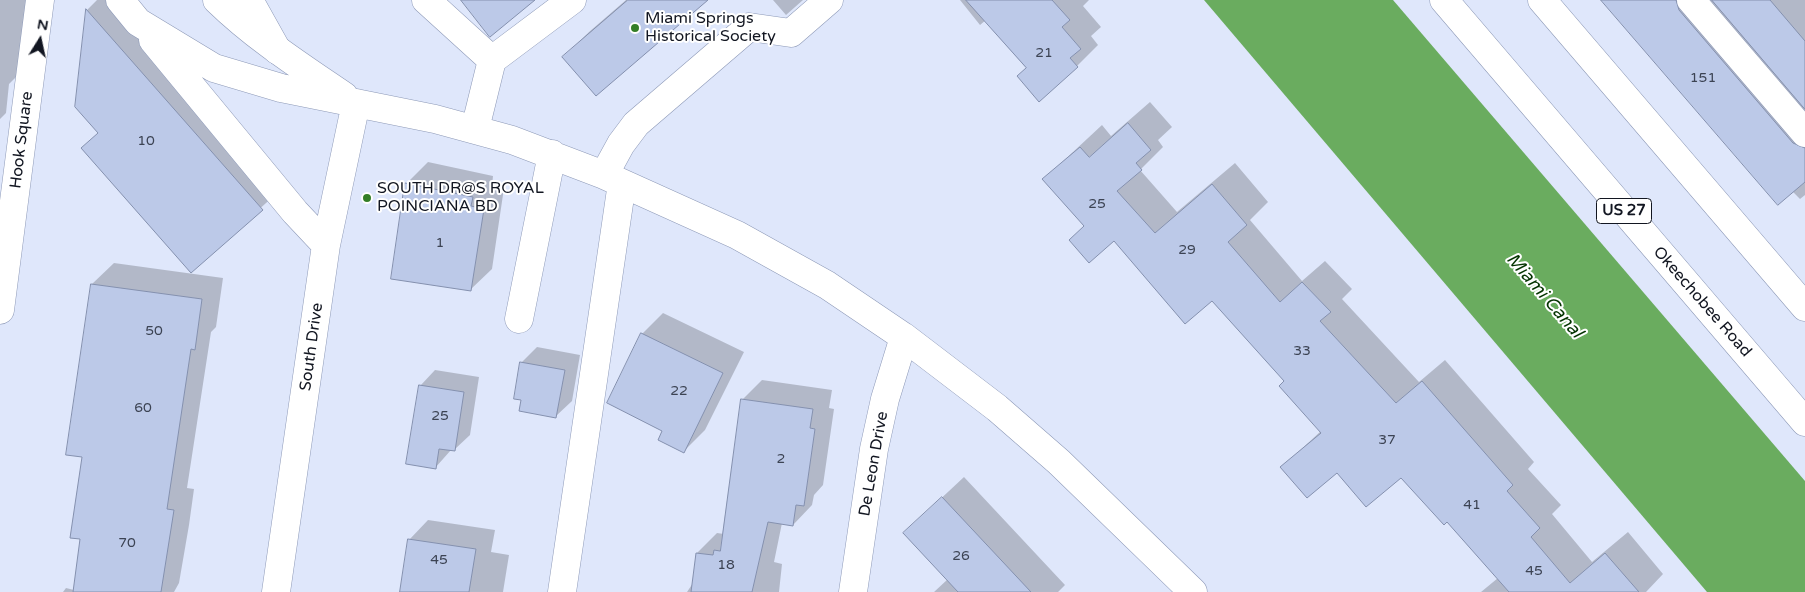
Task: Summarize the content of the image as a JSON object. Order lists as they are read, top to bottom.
{
  "streets": {
    "main road": [
      "Hook Square",
      "US 27",
      "Okeechobee Road",
      "South Drive",
      "De Leon Drive"
    ]
  },
  "water": ["Miami Canal"],
  "places": ["Miami Springs Historical Society", "SOUTH DR@S ROYAL POINCIANA BD"],
  "house_numbers": [
    "21",
    "151",
    "10",
    "25",
    "1",
    "29",
    "50",
    "33",
    "22",
    "60",
    "25",
    "37",
    "2",
    "41",
    "70",
    "26",
    "45",
    "18",
    "45"
  ],
  "north": "top"
}
